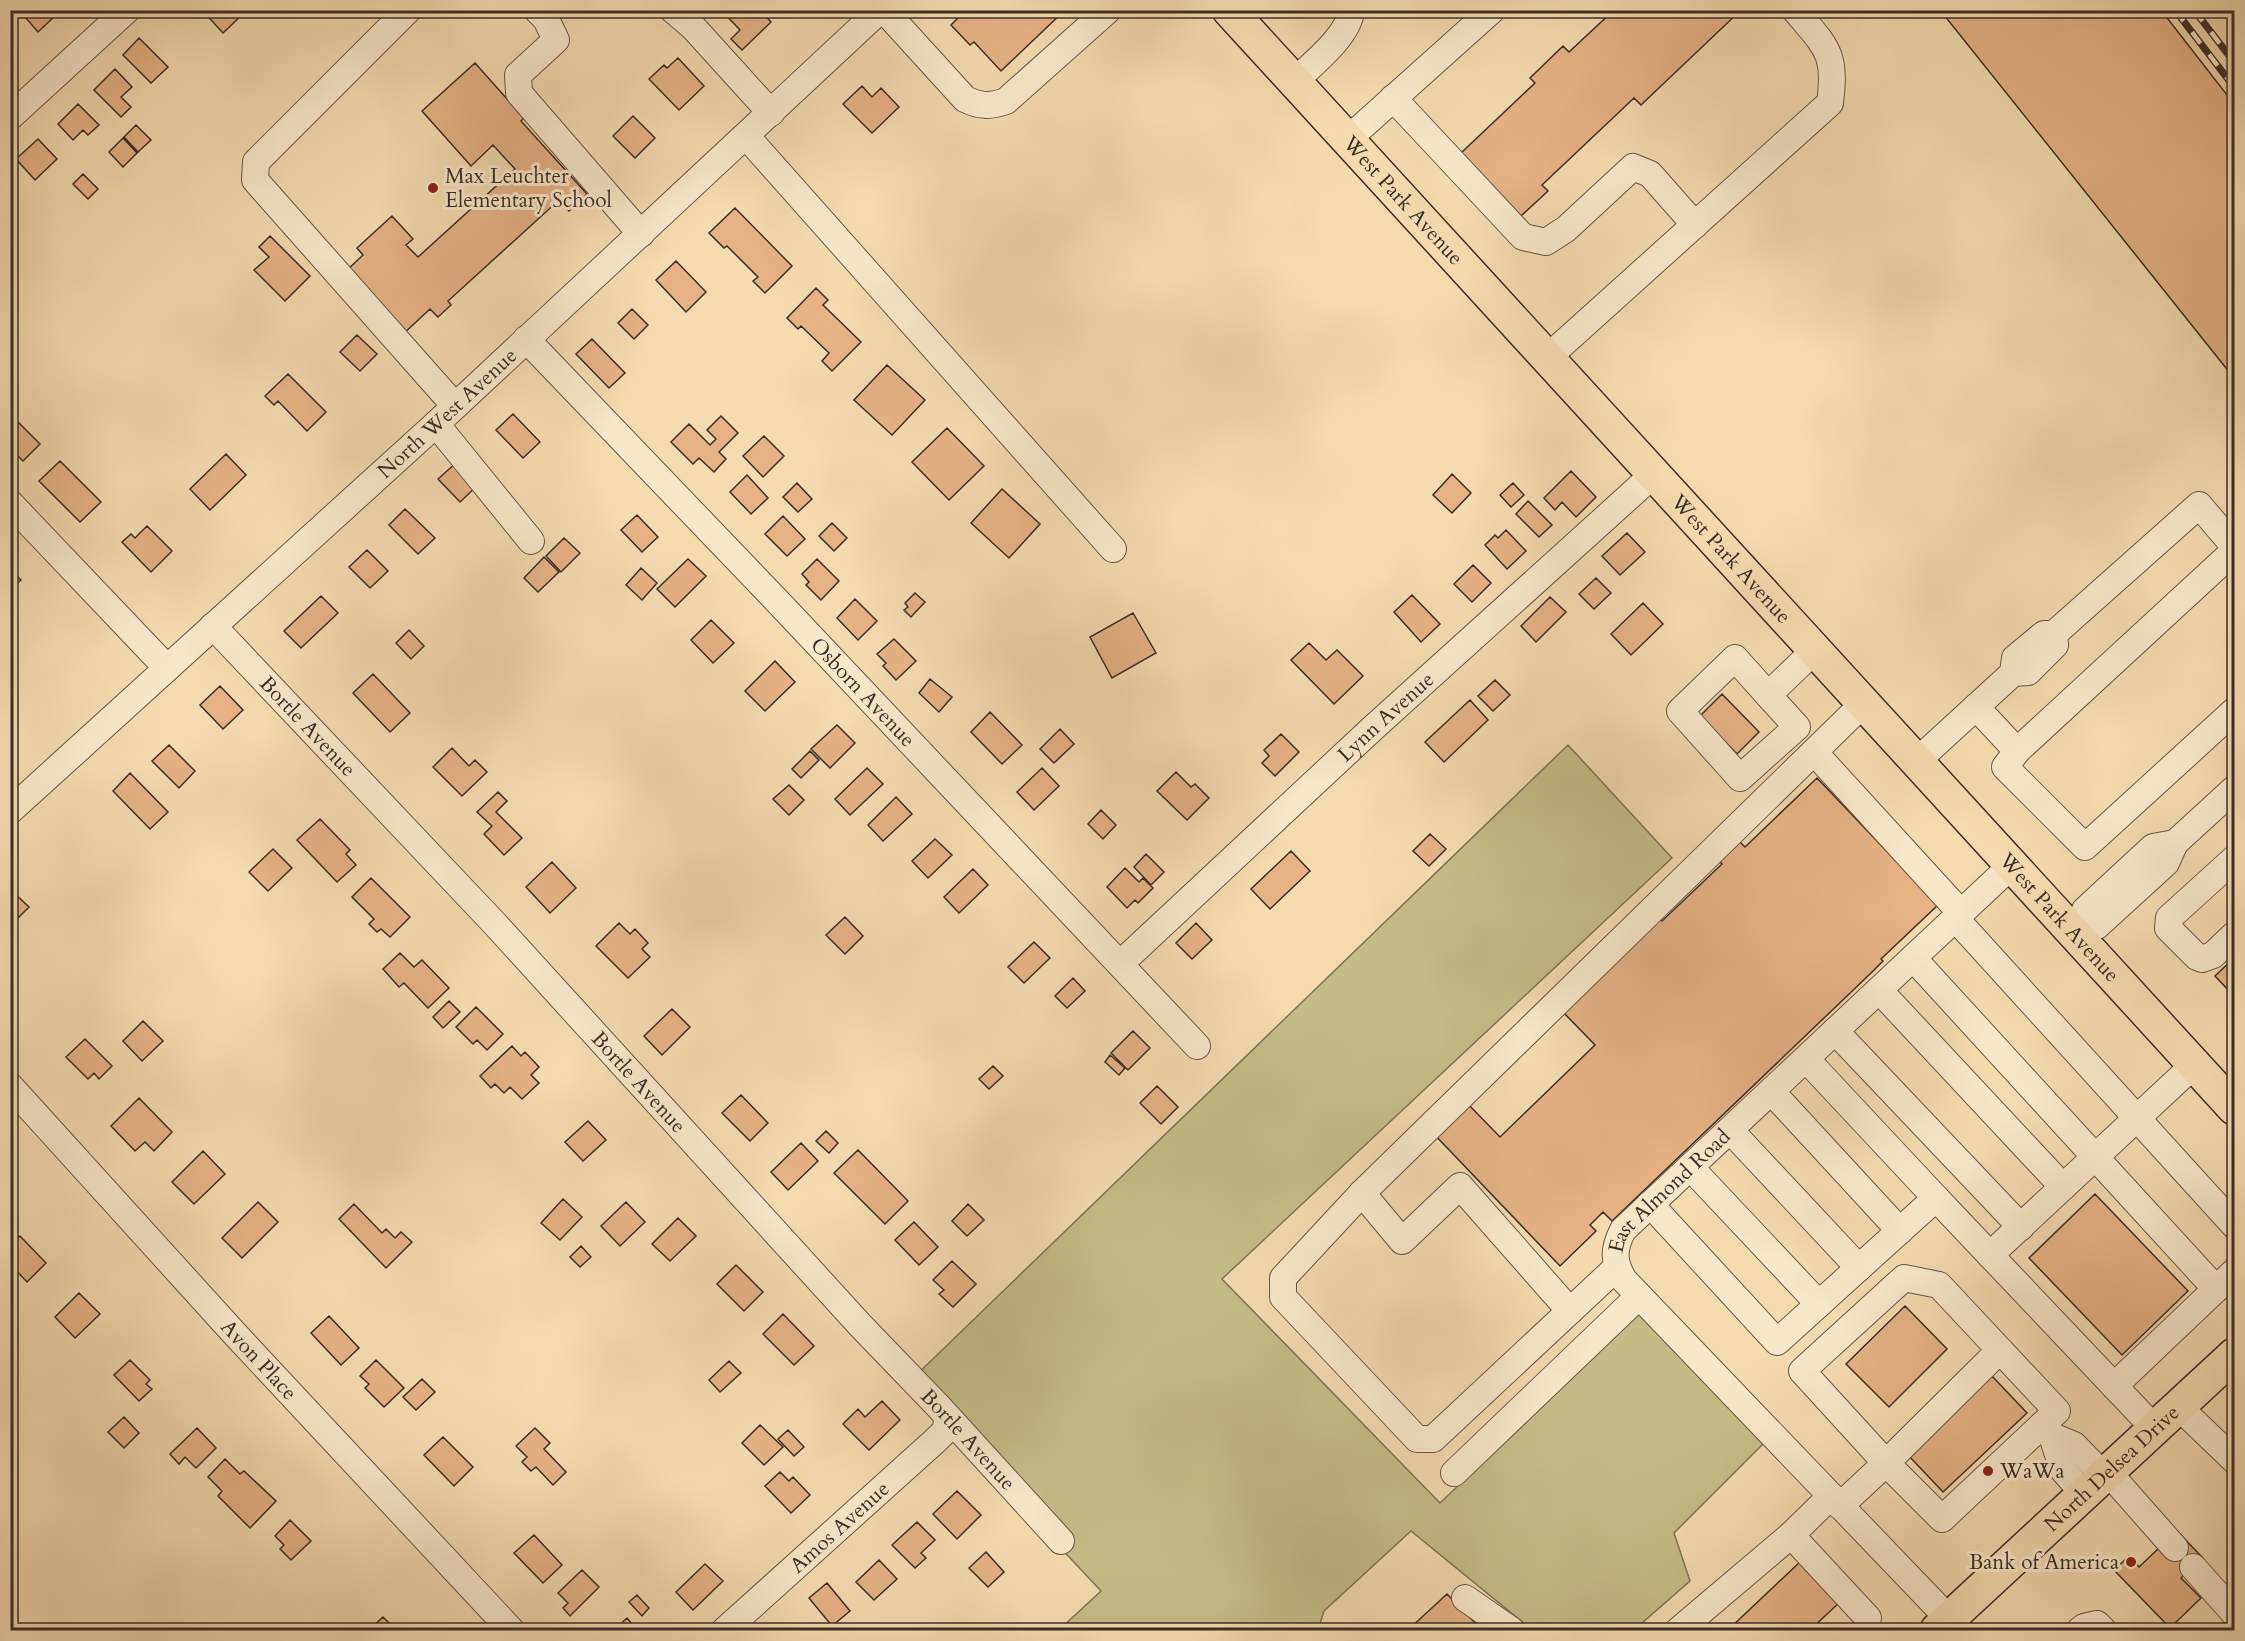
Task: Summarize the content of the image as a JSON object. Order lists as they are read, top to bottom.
{
  "streets": {
    "main road": ["West Park Avenue", "North Delsea Drive"],
    "street": [
      "North West Avenue",
      "Osborn Avenue",
      "Lynn Avenue",
      "Bortle Avenue",
      "East Almond Road",
      "Avon Place",
      "Amos Avenue"
    ]
  },
  "crossings": [
    ["West Park Avenue", "Lynn Avenue"],
    ["West Park Avenue", "East Almond Road"],
    ["North West Avenue", "Osborn Avenue"],
    ["North West Avenue", "Bortle Avenue"],
    ["Osborn Avenue", "Lynn Avenue"],
    ["Bortle Avenue", "Amos Avenue"],
    ["East Almond Road", "North Delsea Drive"]
  ],
  "places": ["Max Leuchter Elementary School", "WaWa", "Bank of America"]
}
